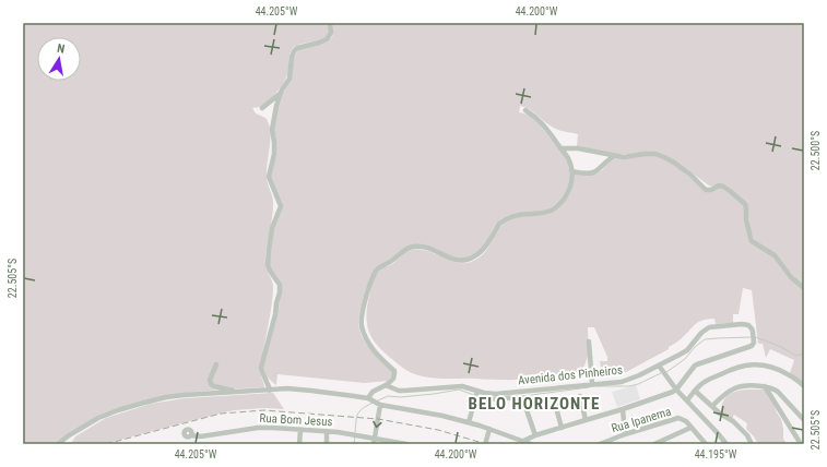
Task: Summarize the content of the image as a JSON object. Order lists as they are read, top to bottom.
{
  "streets": {
    "street": ["Avenida dos Pinheiros", "Rua Bom Jesus", "Rua Ipanema"]
  },
  "districts": ["BELO HORIZONTE"],
  "north": "top",
  "coordinates": [
    "44.205°W",
    "44.200°W",
    "22.500°S",
    "22.505°S",
    "44.195°W"
  ]
}
